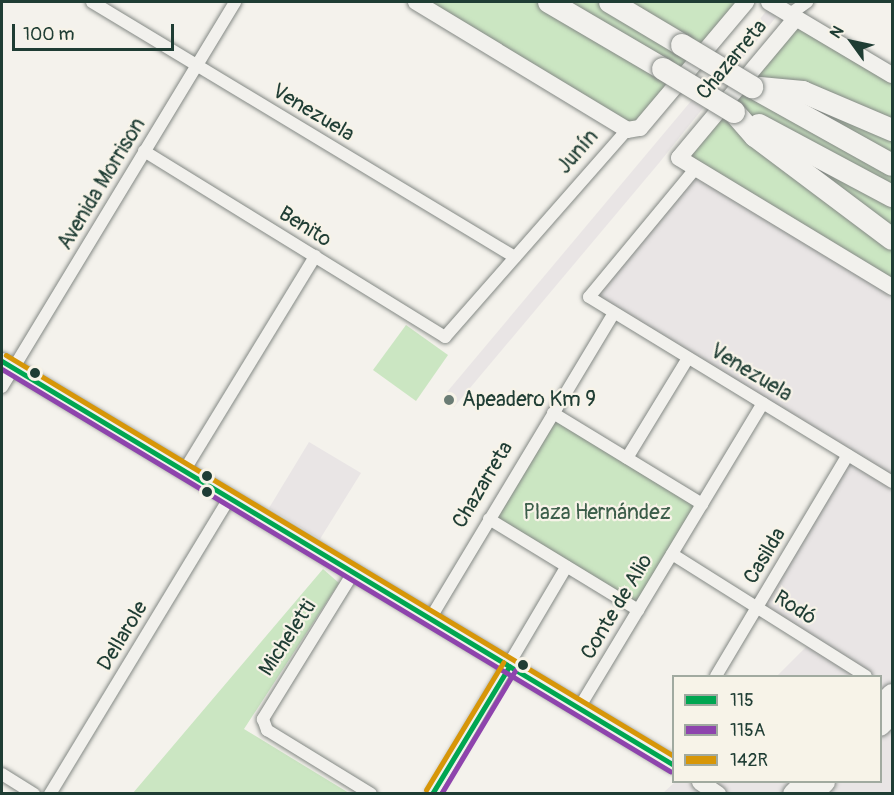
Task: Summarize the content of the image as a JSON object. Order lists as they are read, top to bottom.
{
  "streets": {
    "main road": ["Chazarreta", "Junín"],
    "street": [
      "Venezuela",
      "Avenida Morrison",
      "Benito",
      "Casilda",
      "Conte de Alio",
      "Rodó",
      "Dellarole",
      "Micheletti"
    ]
  },
  "crossings": [
    ["Chazarreta", "Venezuela"],
    ["Venezuela", "Junín"],
    ["Venezuela", "Avenida Morrison"],
    ["Venezuela", "Casilda"],
    ["Venezuela", "Conte de Alio"],
    ["Junín", "Benito"],
    ["Avenida Morrison", "Benito"],
    ["Casilda", "Rodó"],
    ["Conte de Alio", "Rodó"]
  ],
  "parks": ["Plaza Hernández"],
  "places": ["Apeadero Km 9"],
  "lines": ["transit line 142R", "transit line 115", "transit line 115A"],
  "legend": ["115", "115A", "142R"],
  "scale_bar": "100 m",
  "north": "top left"
}
